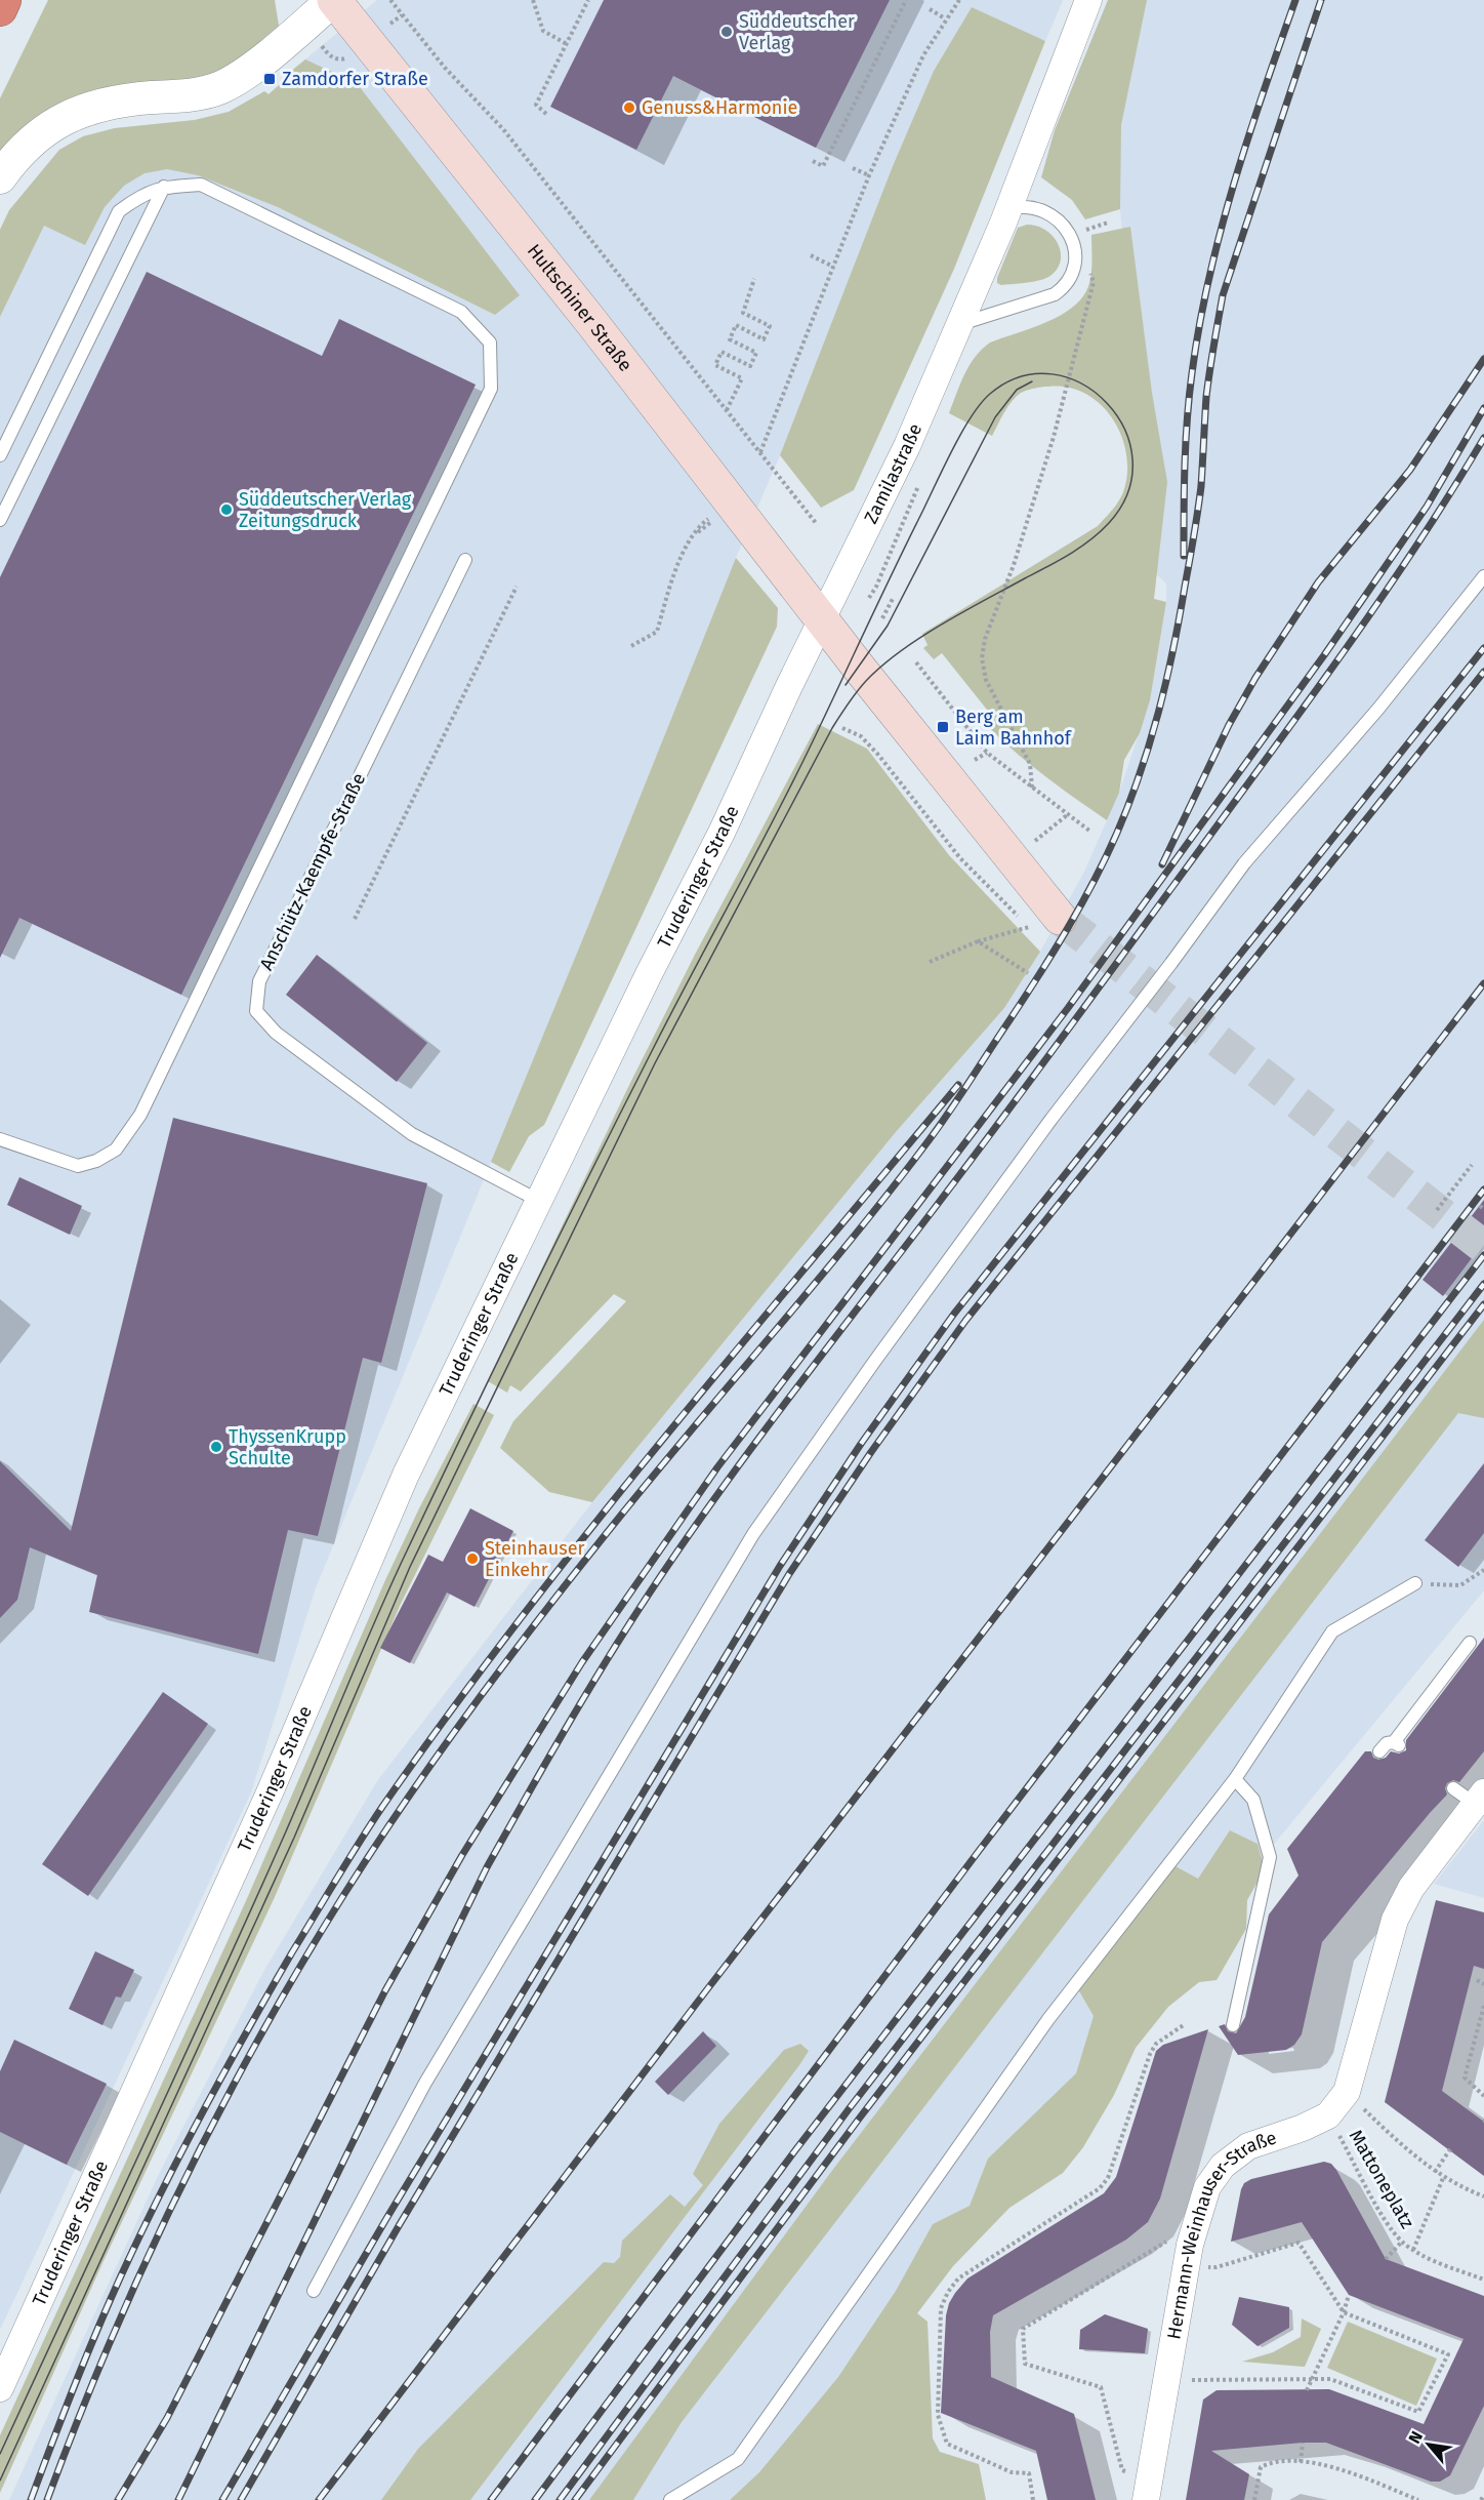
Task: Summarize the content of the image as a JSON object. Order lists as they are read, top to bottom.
{
  "streets": {
    "main road": ["Hultschiner Straße"],
    "street": ["Zamilastraße", "Truderinger Straße", "Hermann-Weinhauser-Straße"],
    "lane": ["Anschütz-Kaempfe-Straße"],
    "path": ["Mattoneplatz"]
  },
  "crossings": [
    ["Hultschiner Straße", "Zamilastraße"],
    ["Hultschiner Straße", "Truderinger Straße"],
    ["Zamilastraße", "Truderinger Straße"],
    ["Anschütz-Kaempfe-Straße", "Truderinger Straße"],
    ["Mattoneplatz", "Hermann-Weinhauser-Straße"]
  ],
  "places": {
    "other": [
      "Süddeutscher Verlag",
      "Genuss&Harmonie",
      "Süddeutscher Verlag Zeitungsdruck",
      "ThyssenKrupp Schulte",
      "Steinhauser Einkehr"
    ],
    "transit": ["Zamdorfer Straße", "Berg am Laim Bahnhof"]
  },
  "north": "top left"
}
